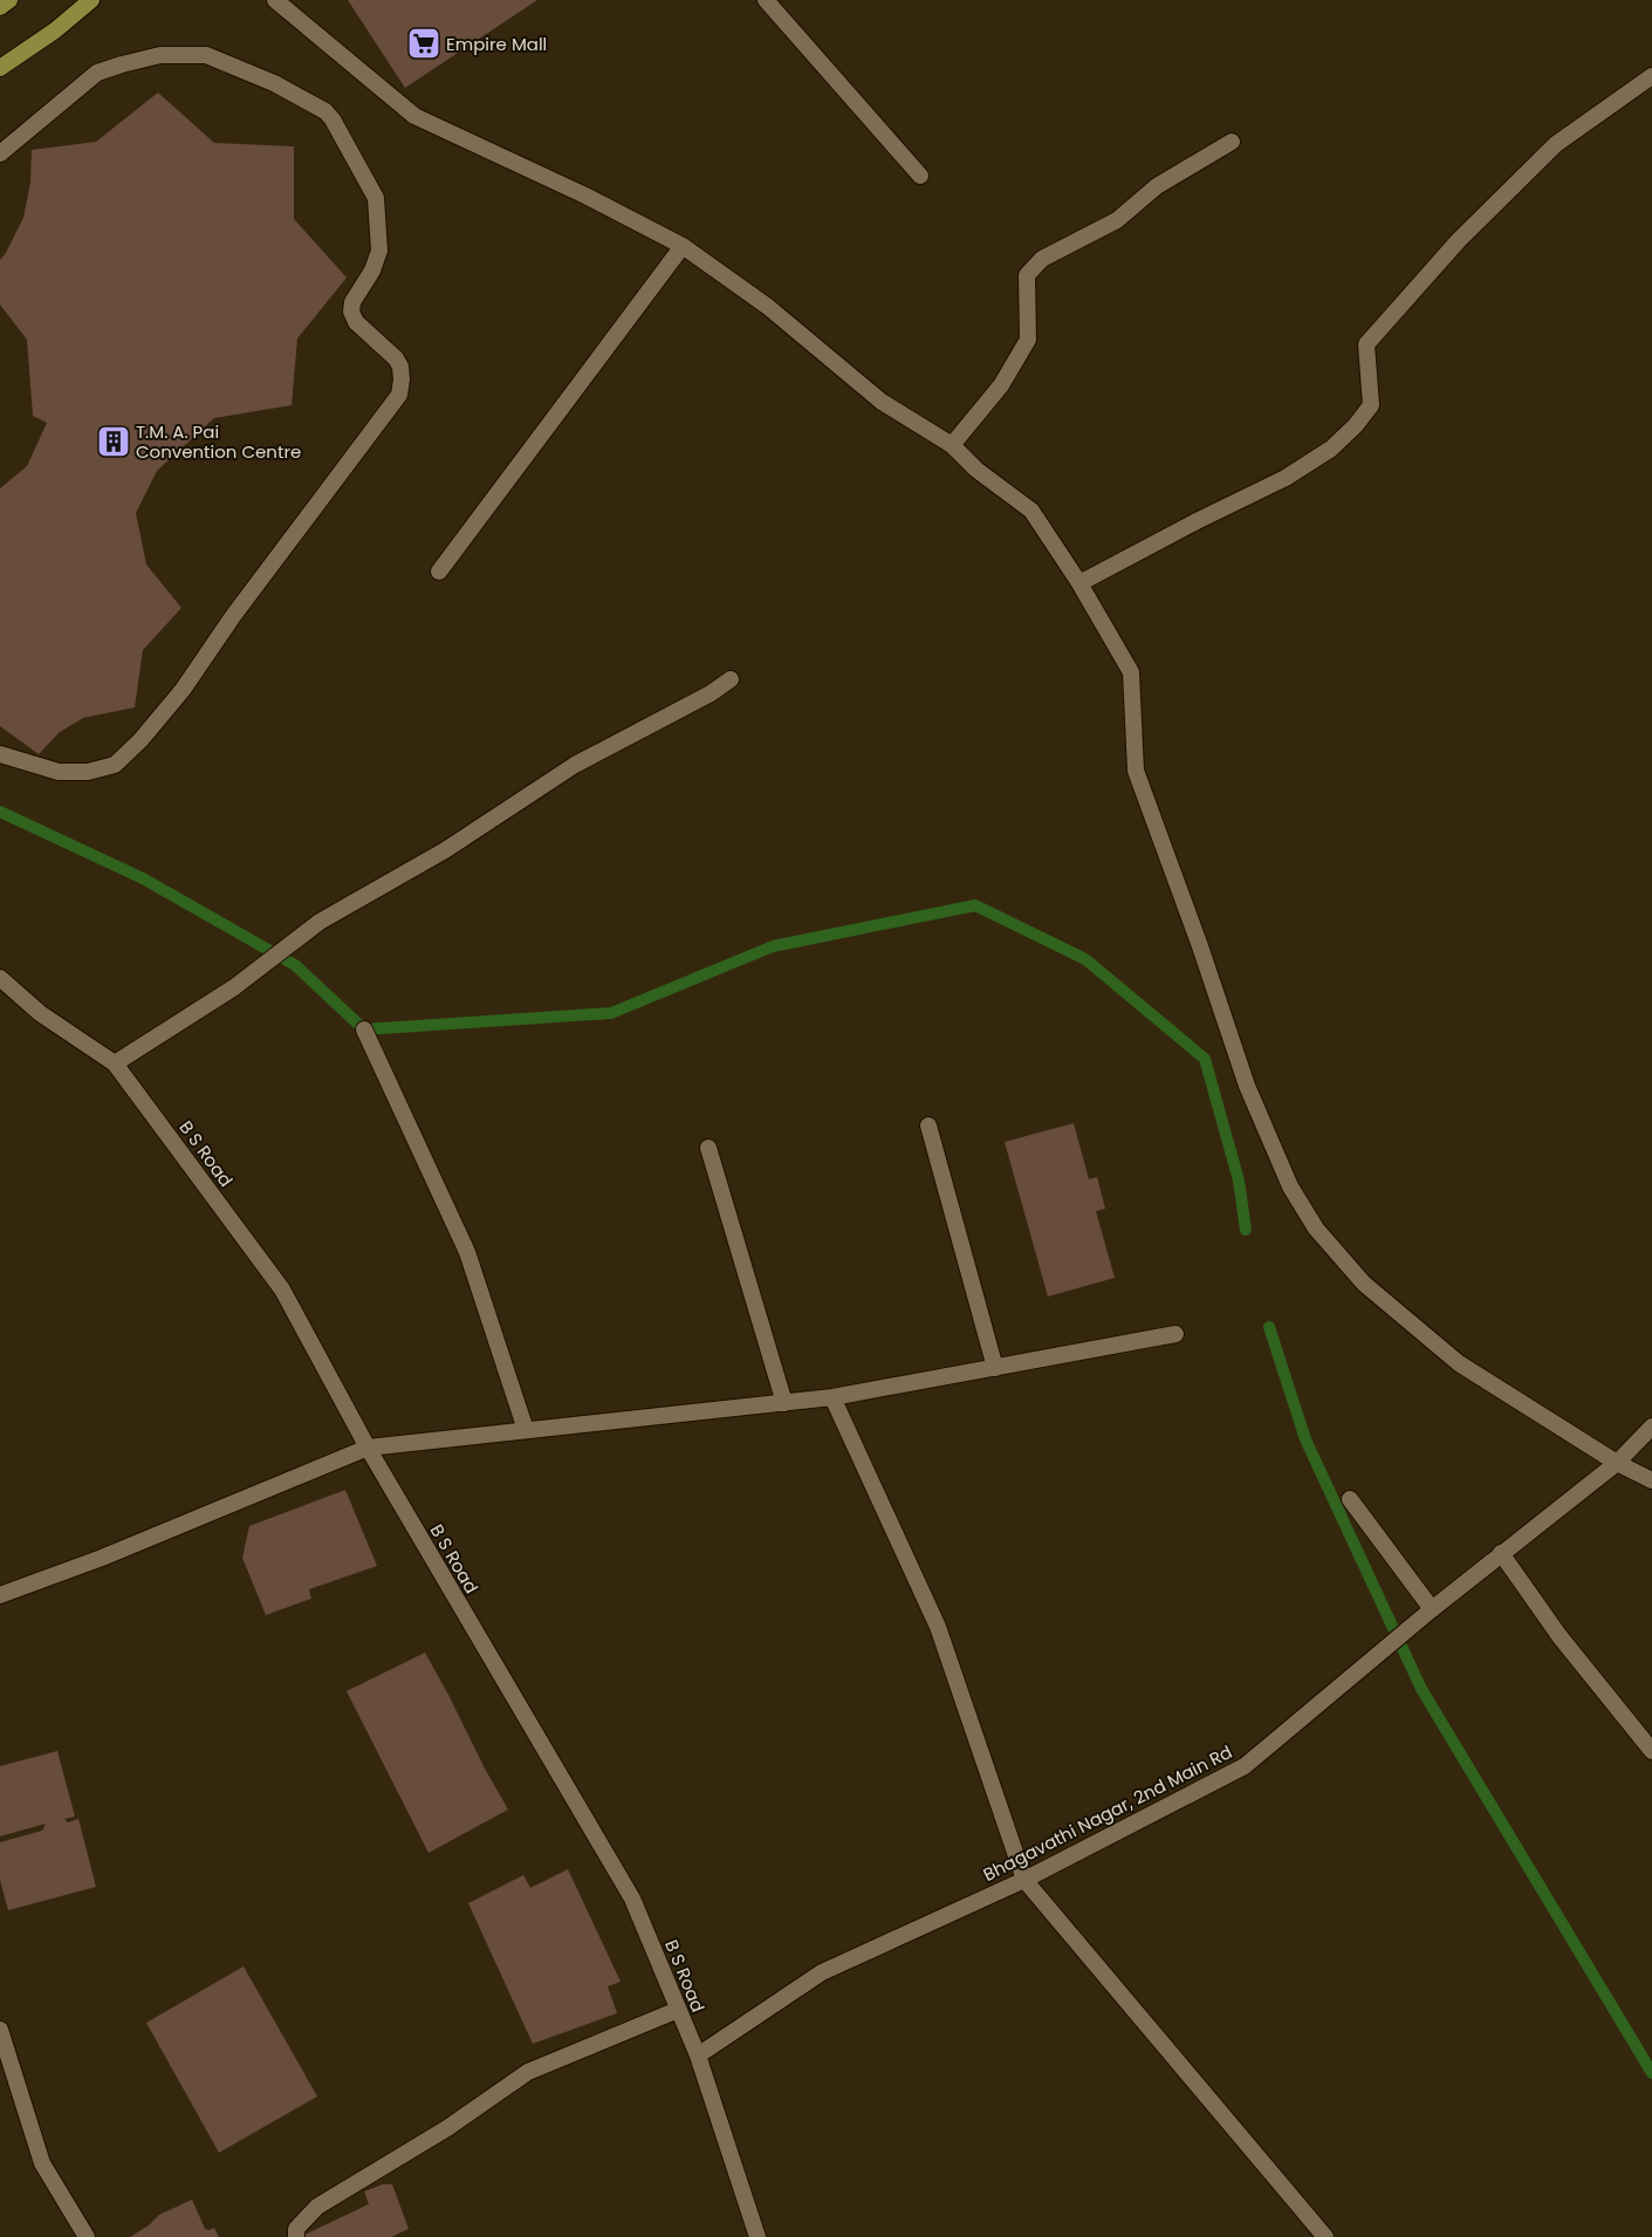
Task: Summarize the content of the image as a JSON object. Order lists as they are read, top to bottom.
{
  "streets": {
    "street": ["B S Road", "Bhagavathi Nagar, 2nd Main Rd"]
  },
  "crossings": [
    ["B S Road", "Bhagavathi Nagar, 2nd Main Rd"]
  ],
  "places": {
    "supermarket": ["Empire Mall"],
    "building": ["T.M. A. Pai Convention Centre"]
  }
}
